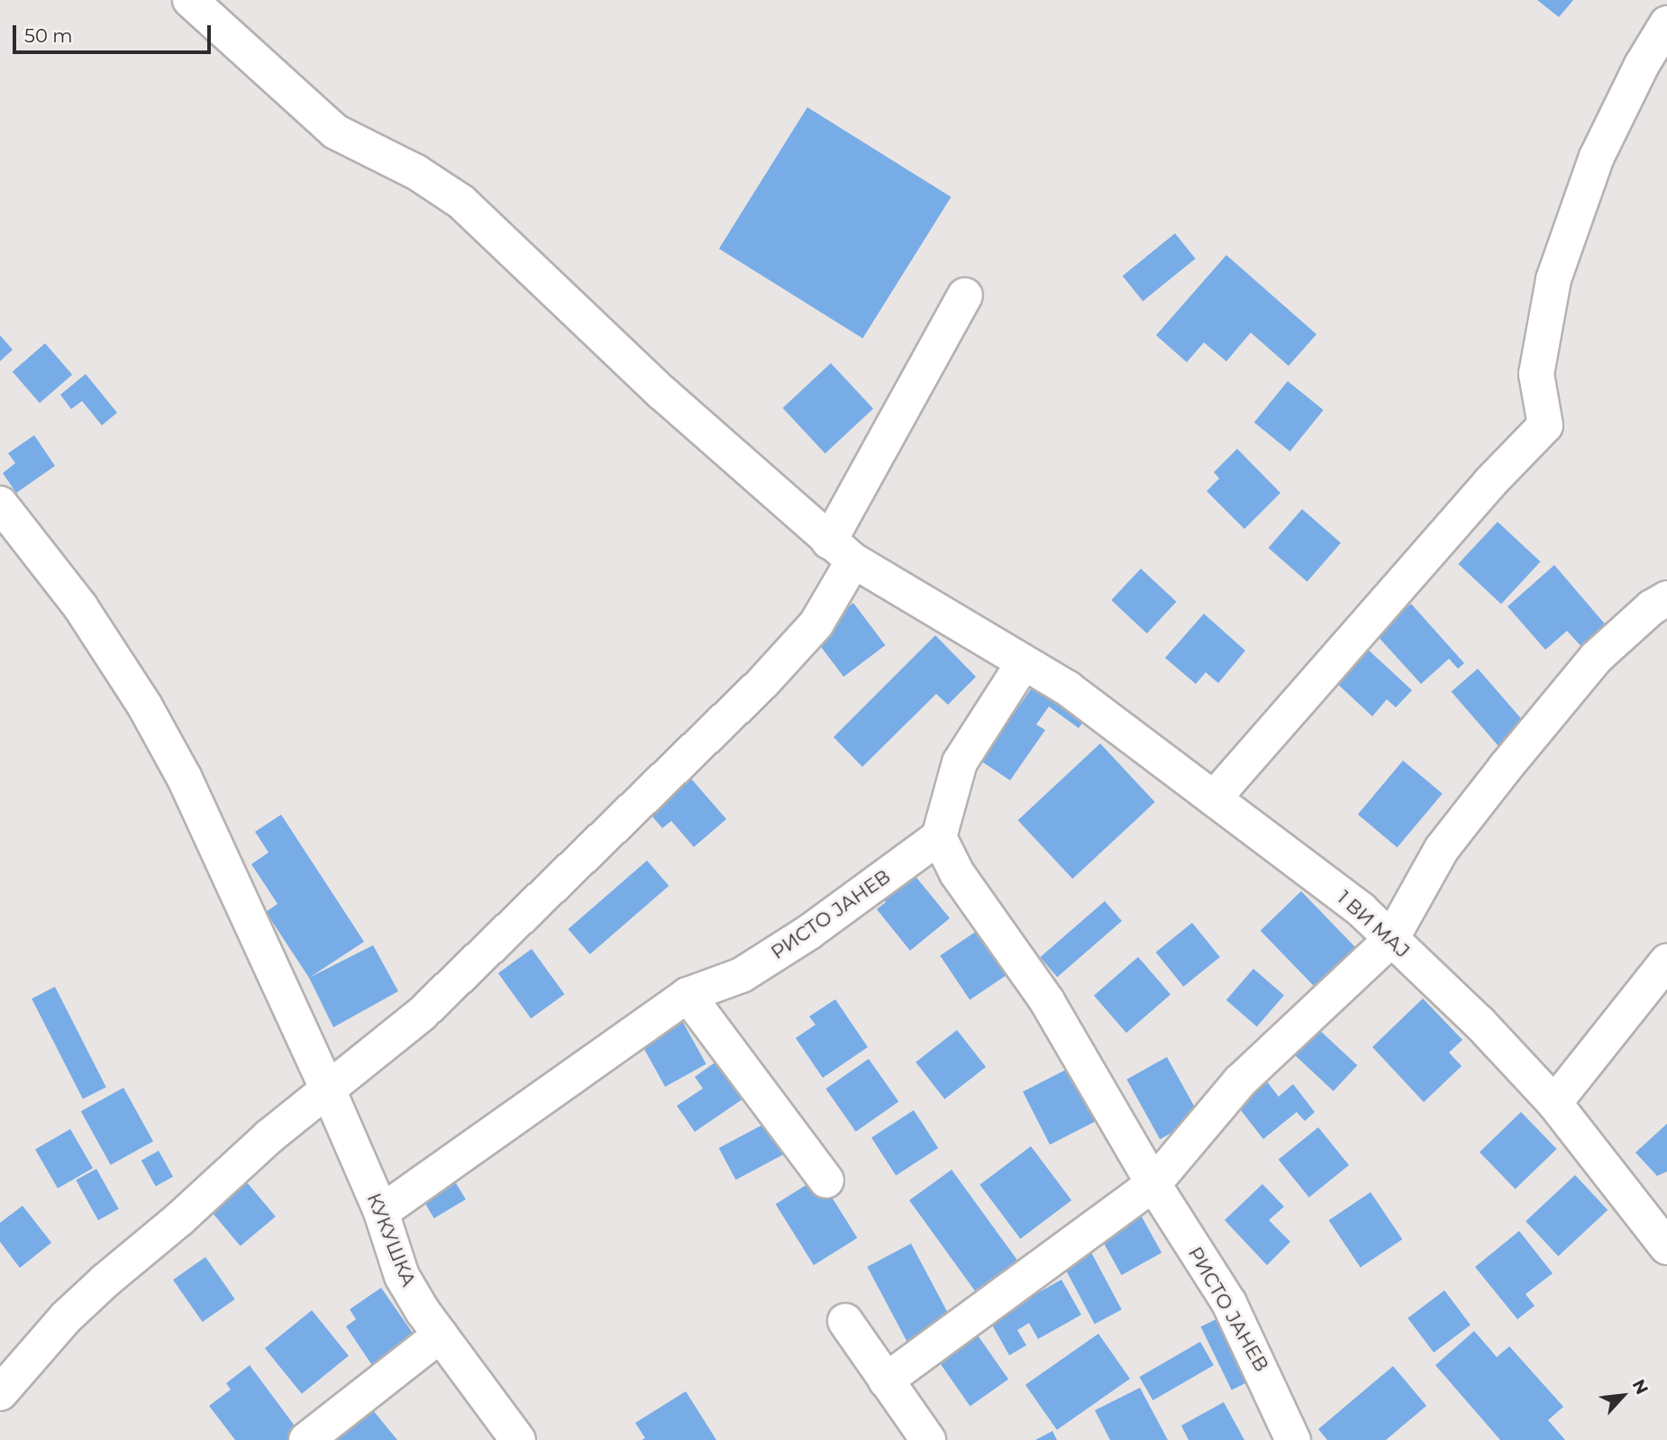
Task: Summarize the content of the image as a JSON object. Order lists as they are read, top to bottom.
{
  "streets": {
    "street": ["РИСТО ЈАНЕВ", "1 ВИ МАЈ", "КУКУШКА"]
  },
  "crossings": [
    ["РИСТО ЈАНЕВ", "КУКУШКА"]
  ],
  "scale_bar": "50 m",
  "north": "top right"
}
